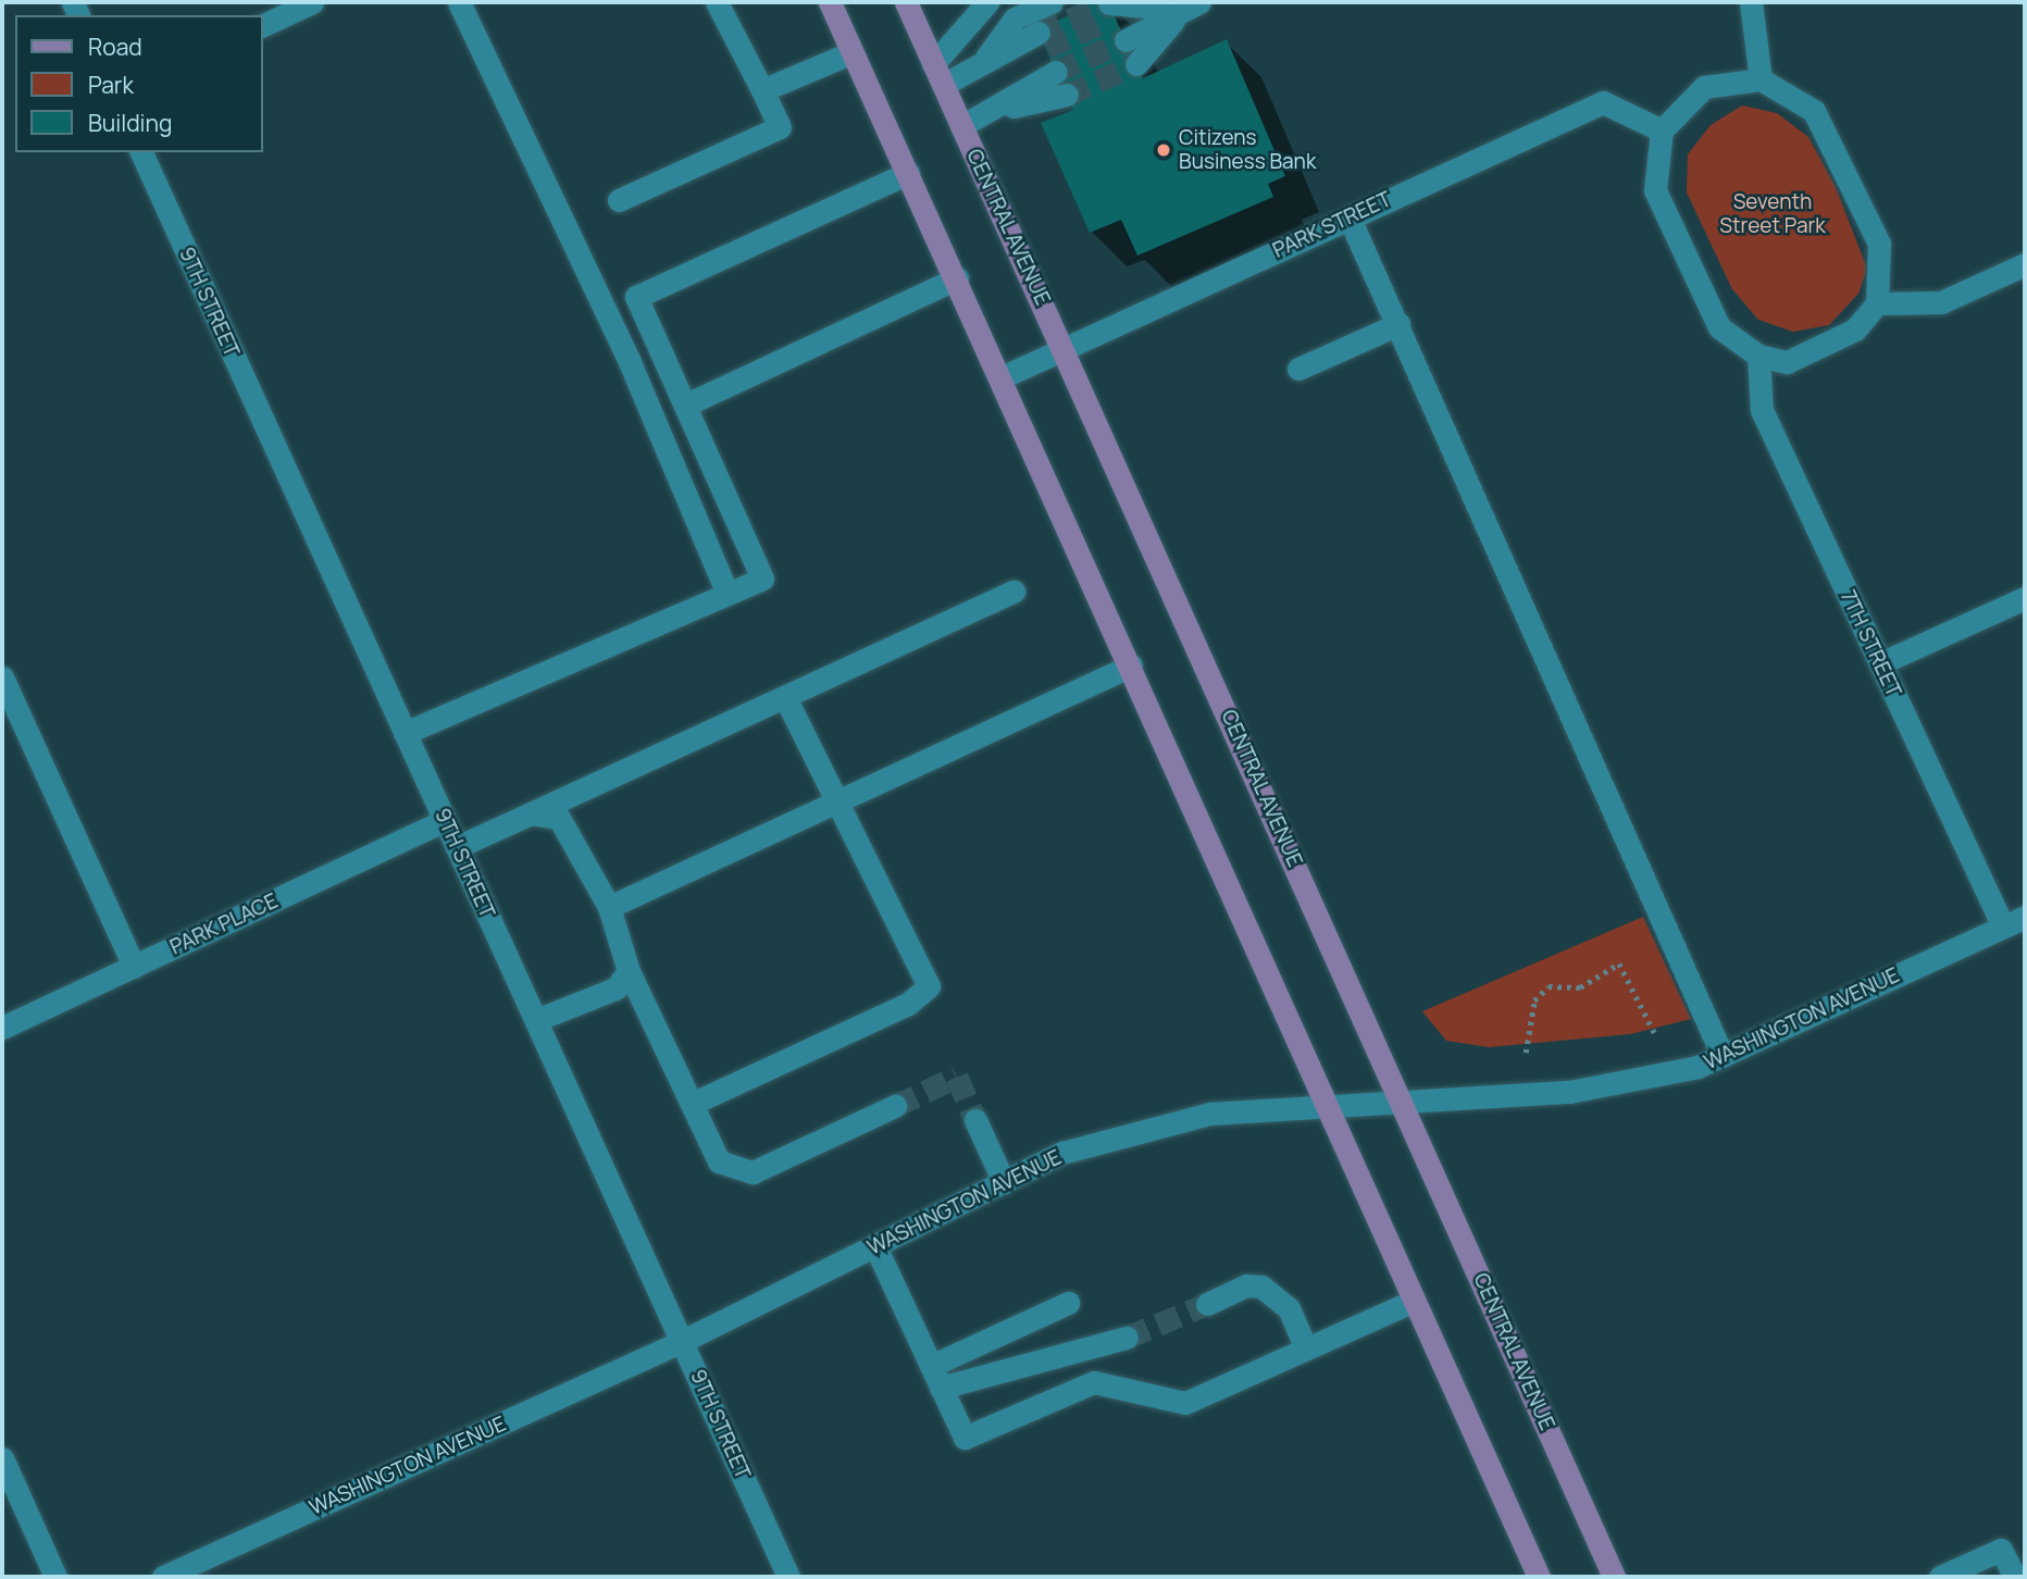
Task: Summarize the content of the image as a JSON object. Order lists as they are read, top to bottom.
{
  "streets": {
    "main road": ["CENTRAL AVENUE"],
    "street": [
      "PARK STREET",
      "9TH STREET",
      "7TH STREET",
      "PARK PLACE",
      "WASHINGTON AVENUE"
    ]
  },
  "crossings": [
    ["PARK STREET", "CENTRAL AVENUE"],
    ["PARK STREET", "7TH STREET"],
    ["CENTRAL AVENUE", "WASHINGTON AVENUE"],
    ["9TH STREET", "PARK PLACE"],
    ["9TH STREET", "WASHINGTON AVENUE"],
    ["7TH STREET", "WASHINGTON AVENUE"]
  ],
  "parks": ["Seventh Street Park"],
  "places": ["Citizens Business Bank"],
  "legend": ["Road", "Park", "Building"]
}
